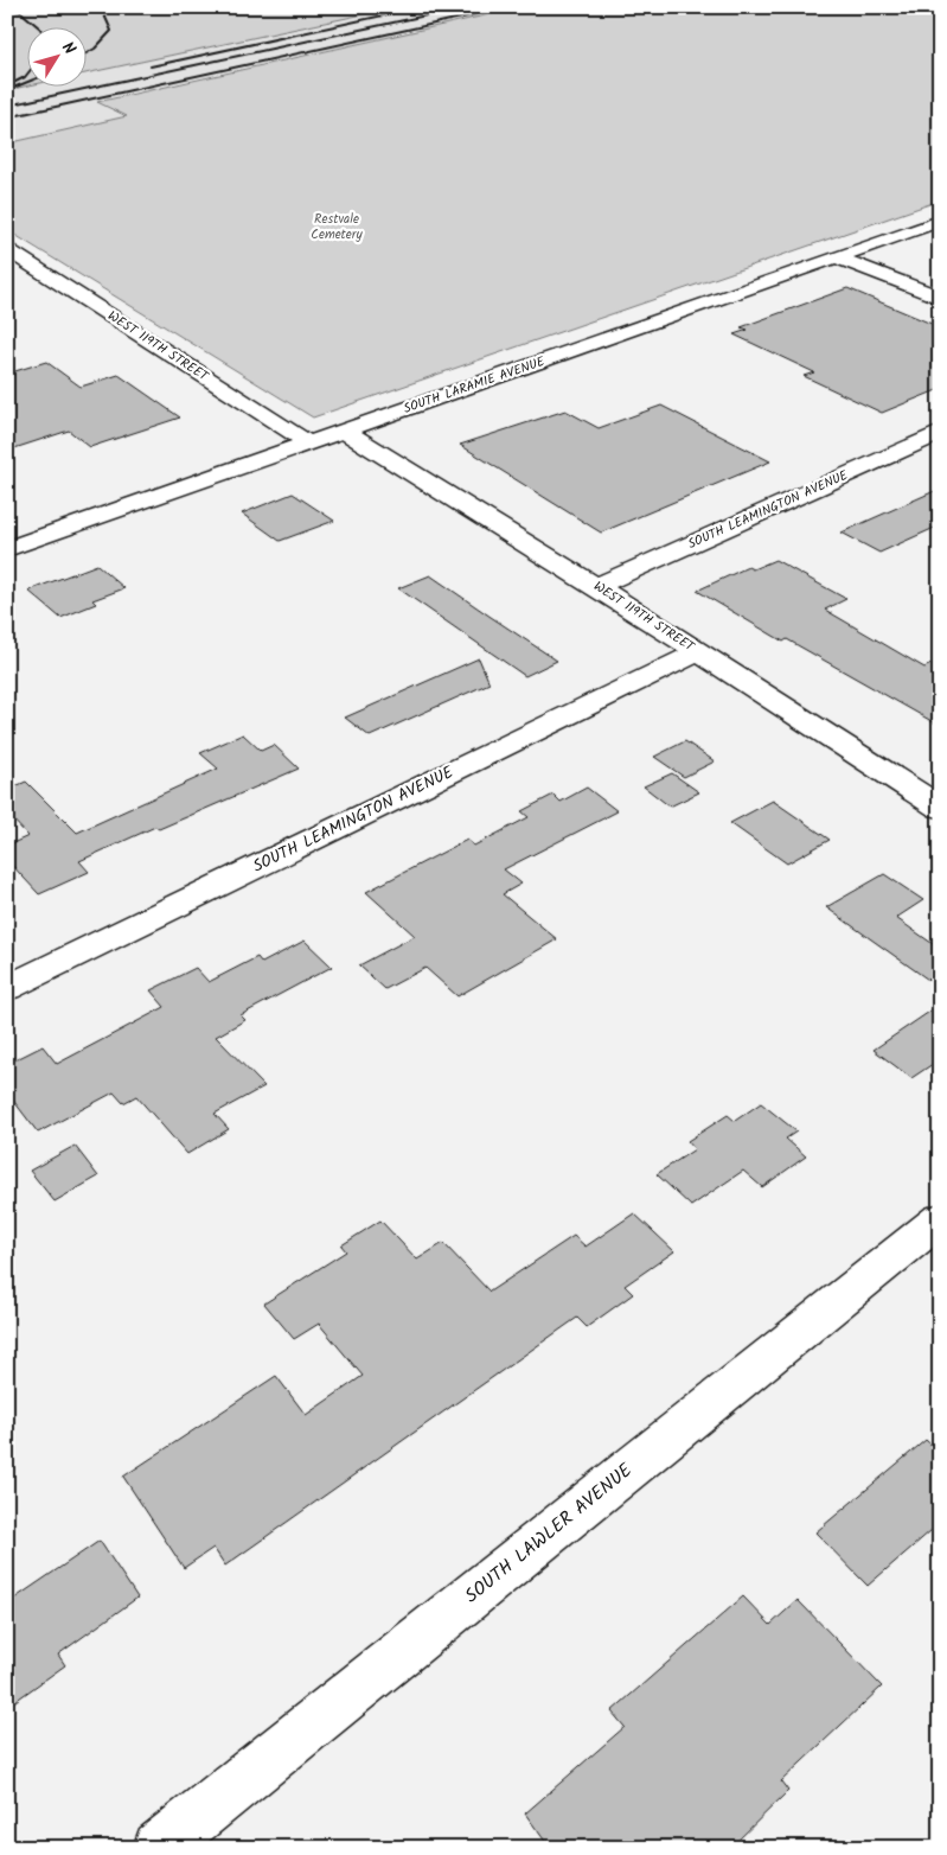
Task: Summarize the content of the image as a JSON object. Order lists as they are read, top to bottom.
{
  "streets": {
    "street": [
      "WEST 119TH STREET",
      "SOUTH LARAMIE AVENUE",
      "SOUTH LEAMINGTON AVENUE",
      "SOUTH LAWLER AVENUE"
    ]
  },
  "crossings": [
    ["WEST 119TH STREET", "SOUTH LARAMIE AVENUE"],
    ["WEST 119TH STREET", "SOUTH LEAMINGTON AVENUE"]
  ],
  "parks": ["Restvale Cemetery"],
  "north": "top right"
}
